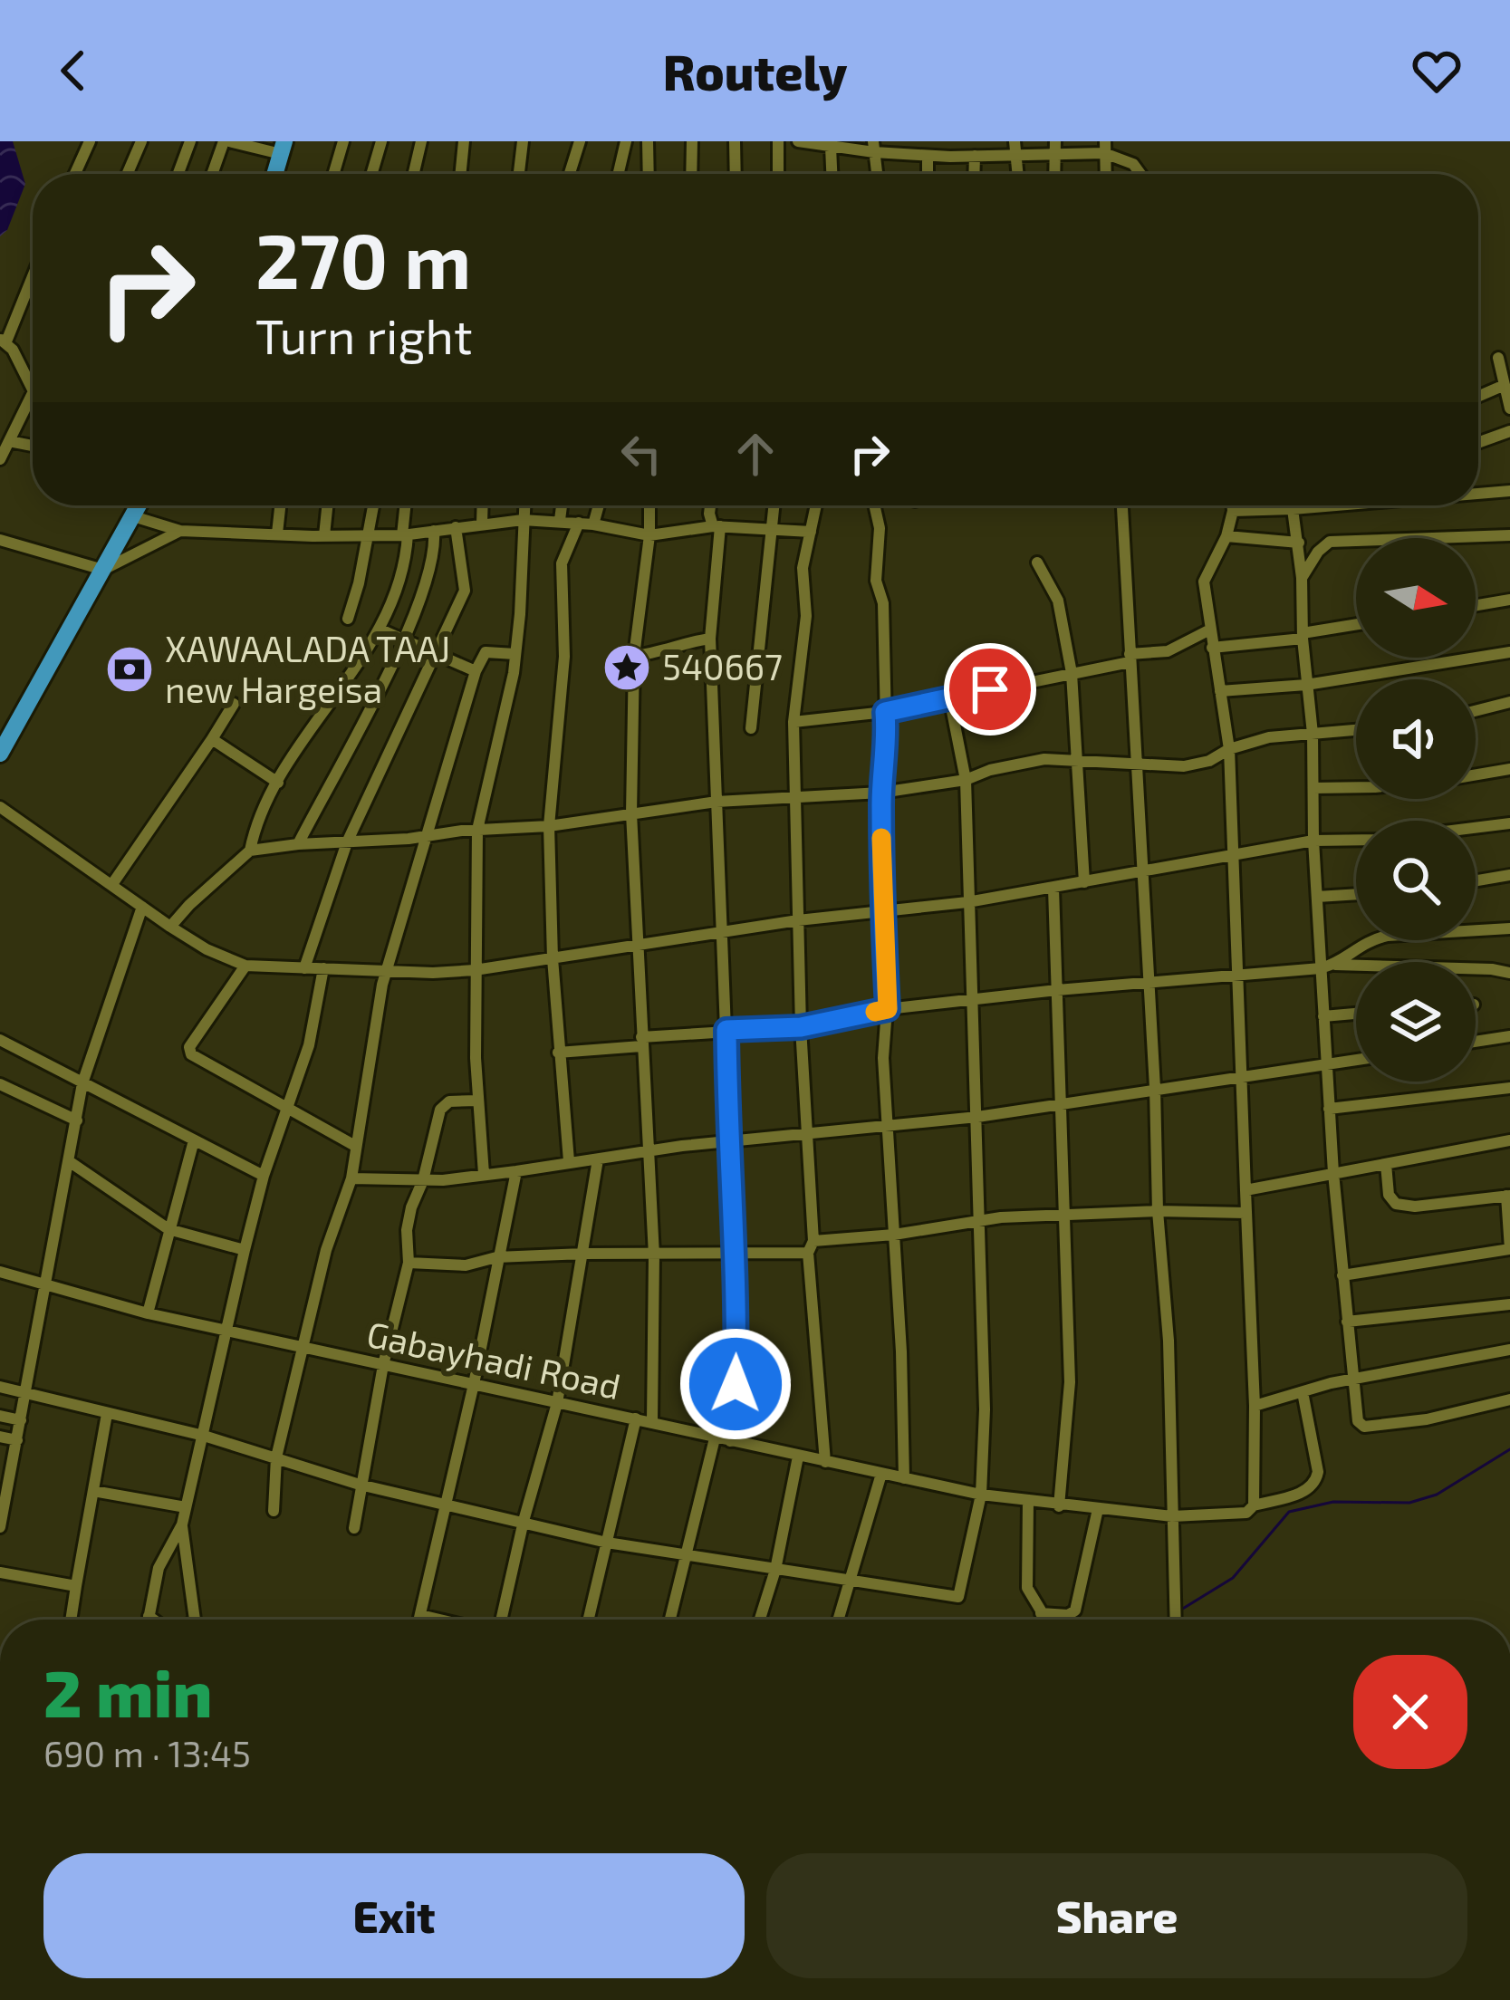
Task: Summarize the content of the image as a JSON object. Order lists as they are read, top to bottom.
{
  "streets": {
    "street": ["Gabayhadi Road"]
  },
  "places": {
    "place": ["540667"],
    "bank": ["XAWAALADA TAAJ new Hargeisa"]
  },
  "north": "right",
  "page": {
    "header": "Routely",
    "turn": ["270 m", "Turn right"],
    "heading": ["2 min", "690 m · 13:45"],
    "buttons": ["Exit", "Share"]
  }
}
